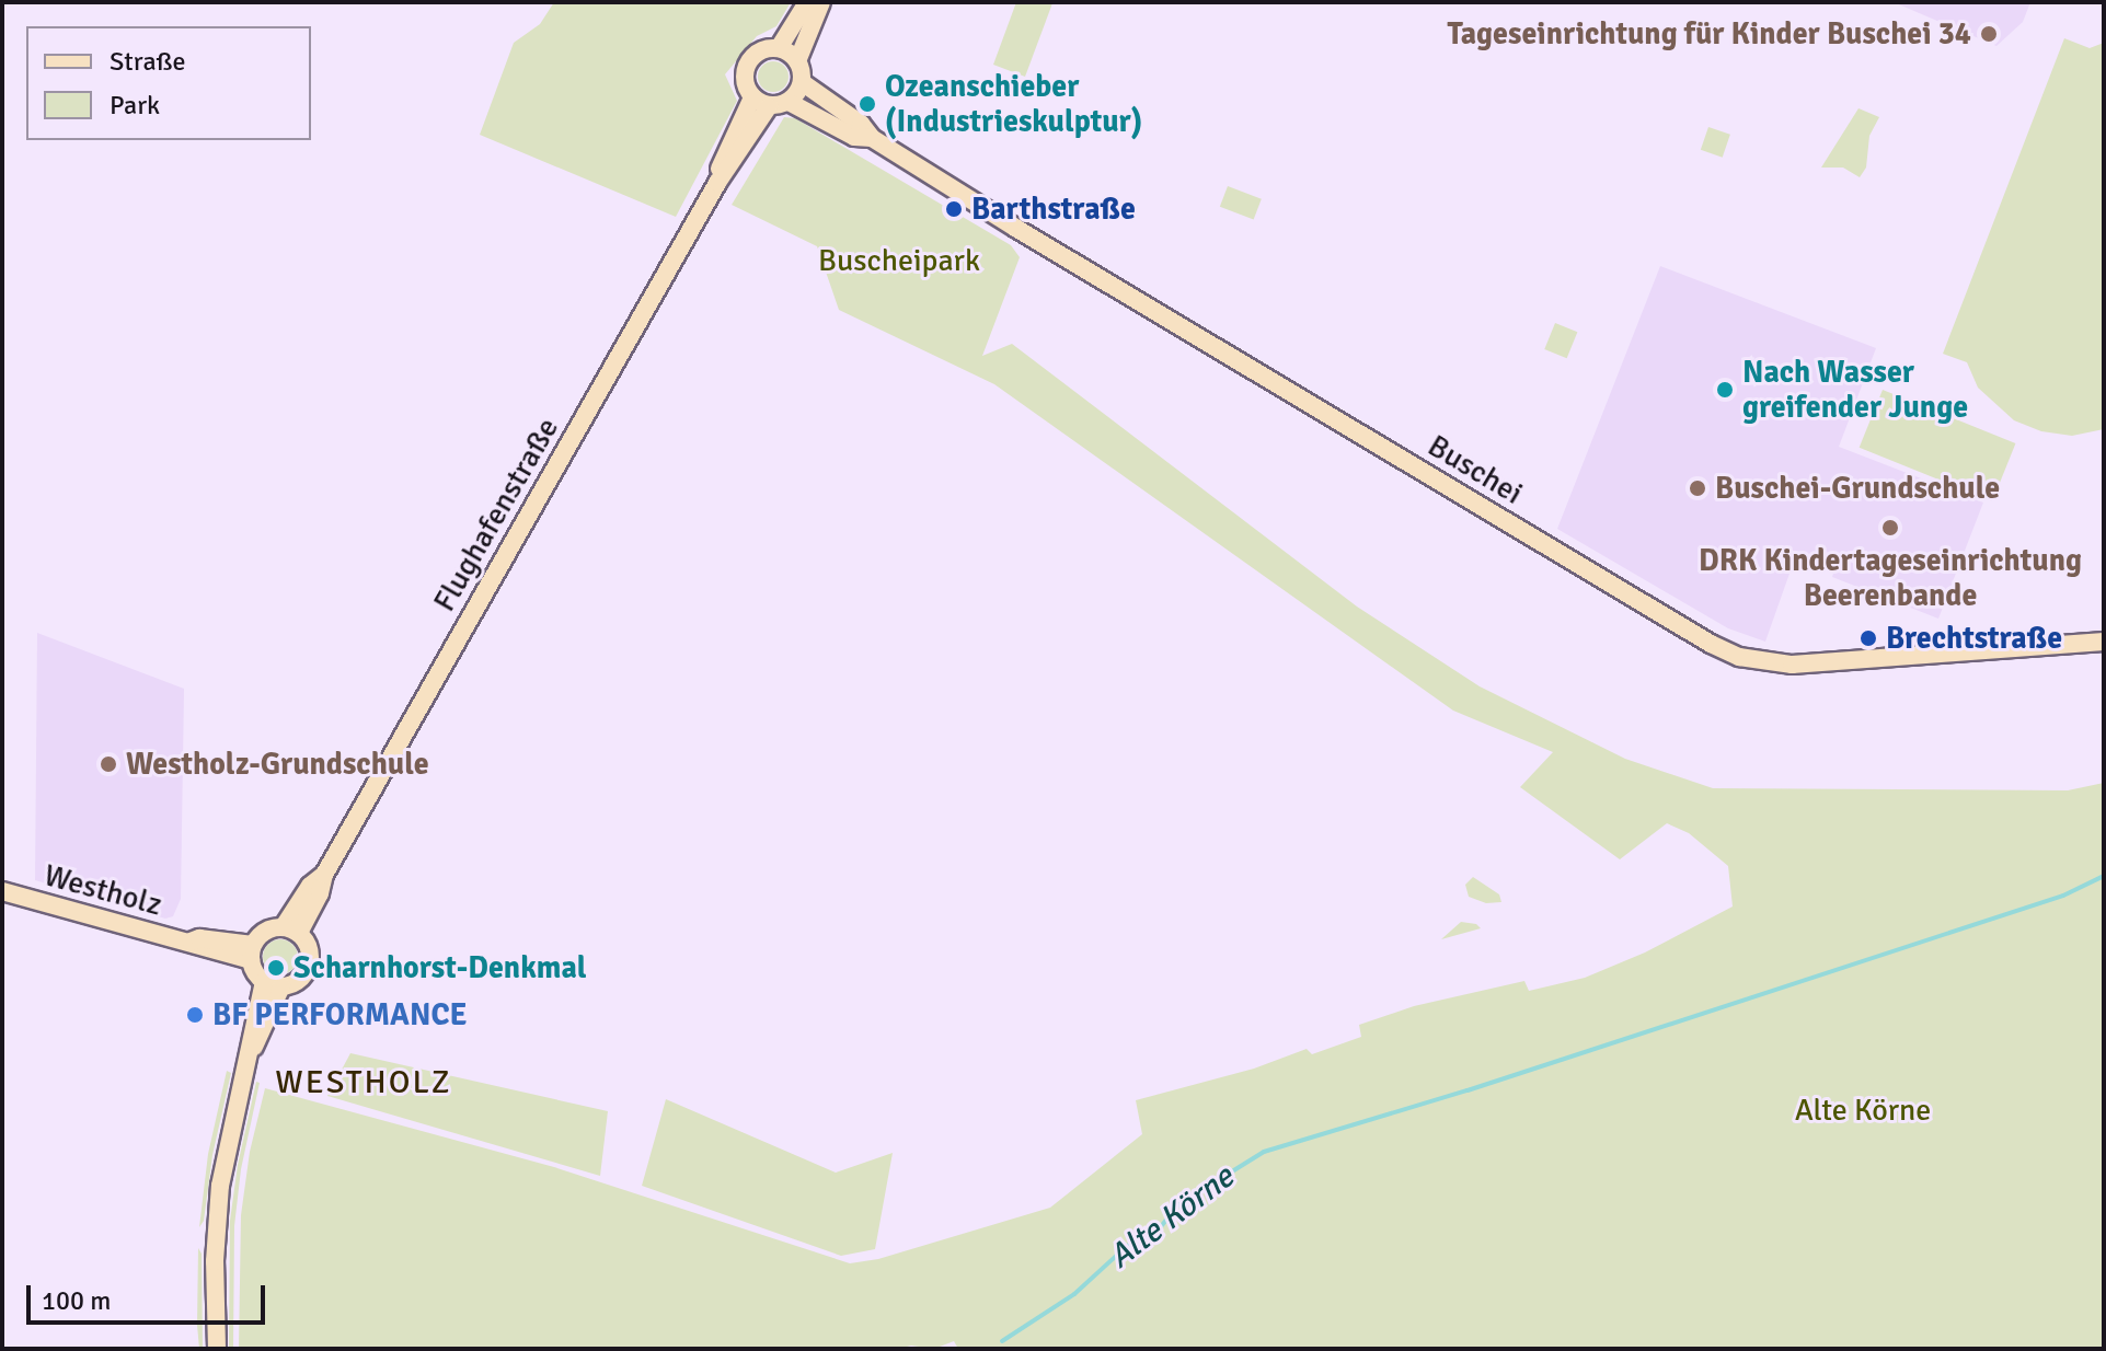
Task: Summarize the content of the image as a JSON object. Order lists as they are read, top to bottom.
{
  "streets": {
    "main road": ["Buschei", "Flughafenstraße", "Westholz"]
  },
  "crossings": [
    ["Buschei", "Flughafenstraße"],
    ["Flughafenstraße", "Westholz"]
  ],
  "districts": ["WESTHOLZ"],
  "water": ["Alte Körne"],
  "parks": ["Buscheipark", "Alte Körne"],
  "places": [
    "Tageseinrichtung für Kinder Buschei 34",
    "Ozeanschieber (Industrieskulptur)",
    "Barthstraße",
    "Nach Wasser greifender Junge",
    "Buschei-Grundschule",
    "DRK Kindertageseinrichtung Beerenbande",
    "Brechtstraße",
    "Westholz-Grundschule",
    "Scharnhorst-Denkmal",
    "BF PERFORMANCE"
  ],
  "legend": ["Straße", "Park"],
  "scale_bar": "100 m"
}
